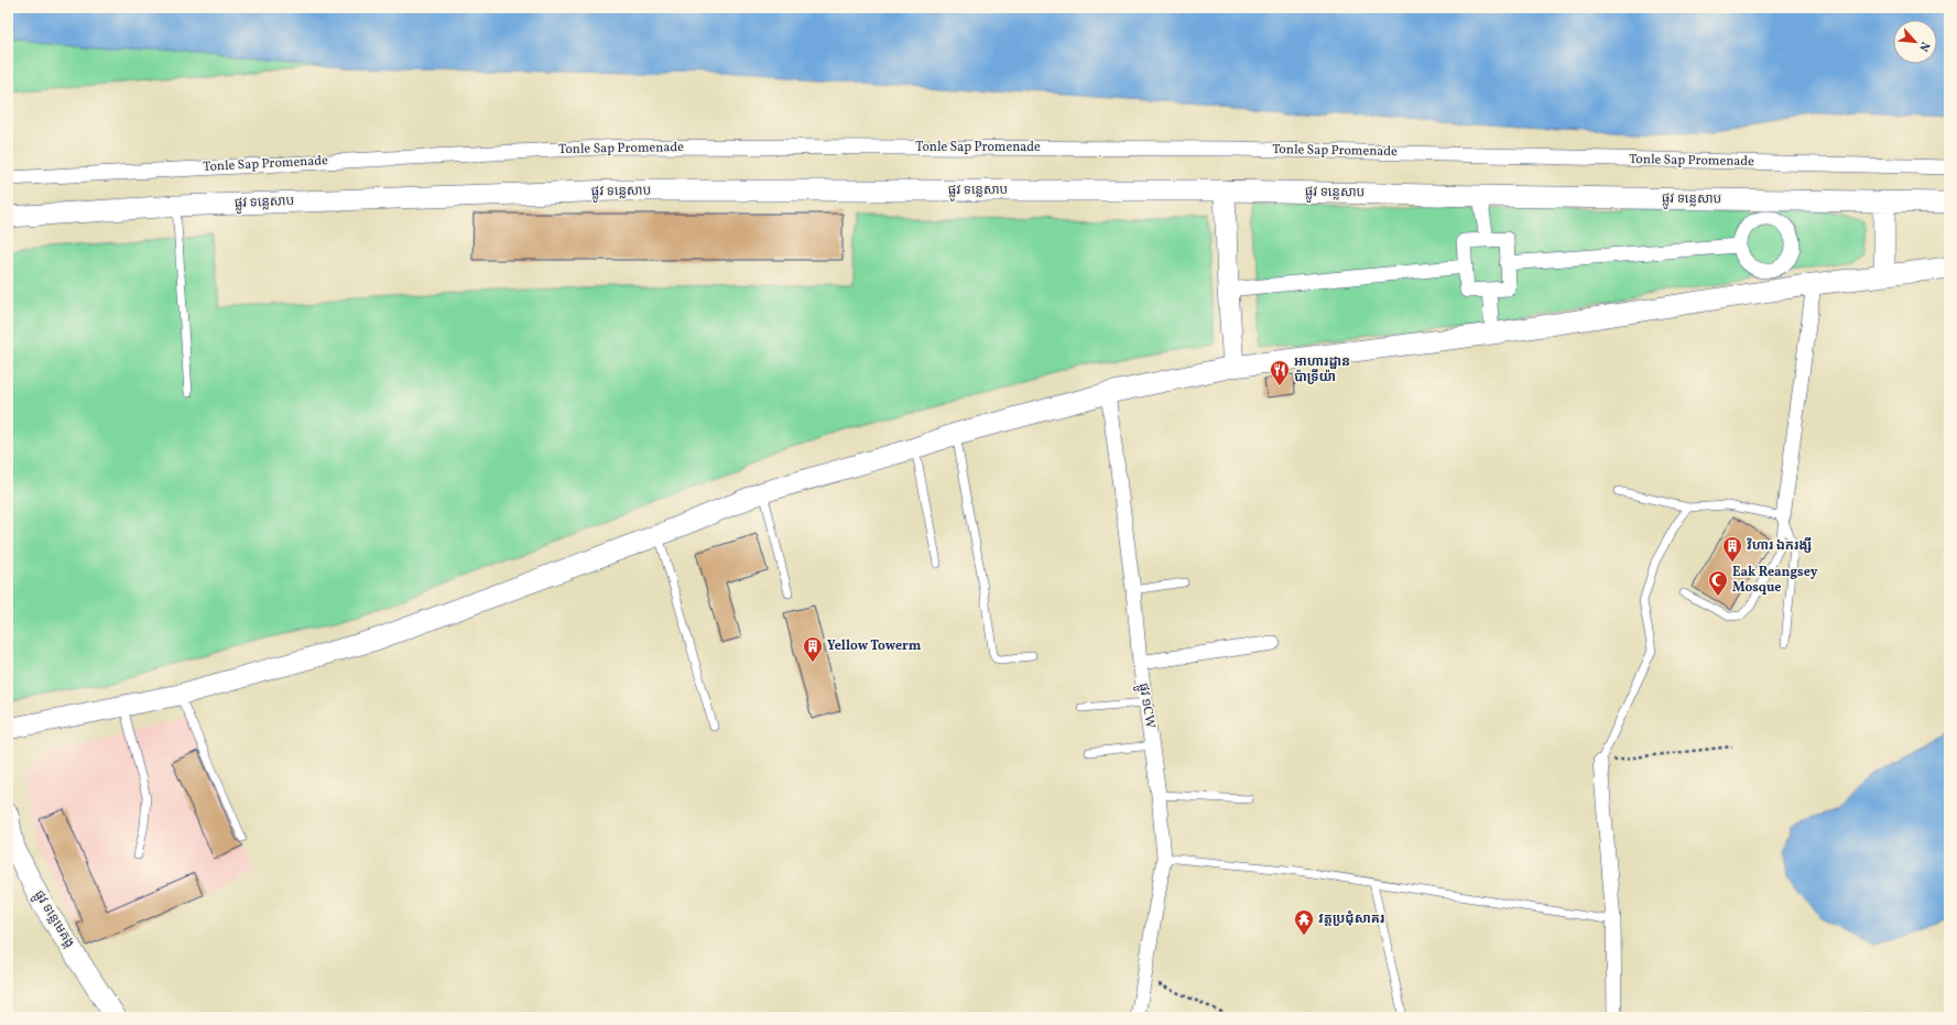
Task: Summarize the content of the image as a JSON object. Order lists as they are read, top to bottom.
{
  "streets": {
    "street": [
      "Tonle Sap Promenade",
      "ផ្លូវ ទន្លេសាប",
      "ផ្លូវ ១CW",
      "ផ្លូវ ទន្លេមេគង្គ"
    ]
  },
  "places": {
    "restaurant": ["អាហារដ្ឋាន ប៉ាទ្រីយ៉ា"],
    "building": ["វិហារ ឯករង្សី", "Yellow Towerm"],
    "mosque": ["Eak Reangsey Mosque"],
    "temple": ["វត្តប្រជុំសាគរ"]
  },
  "north": "bottom right"
}
